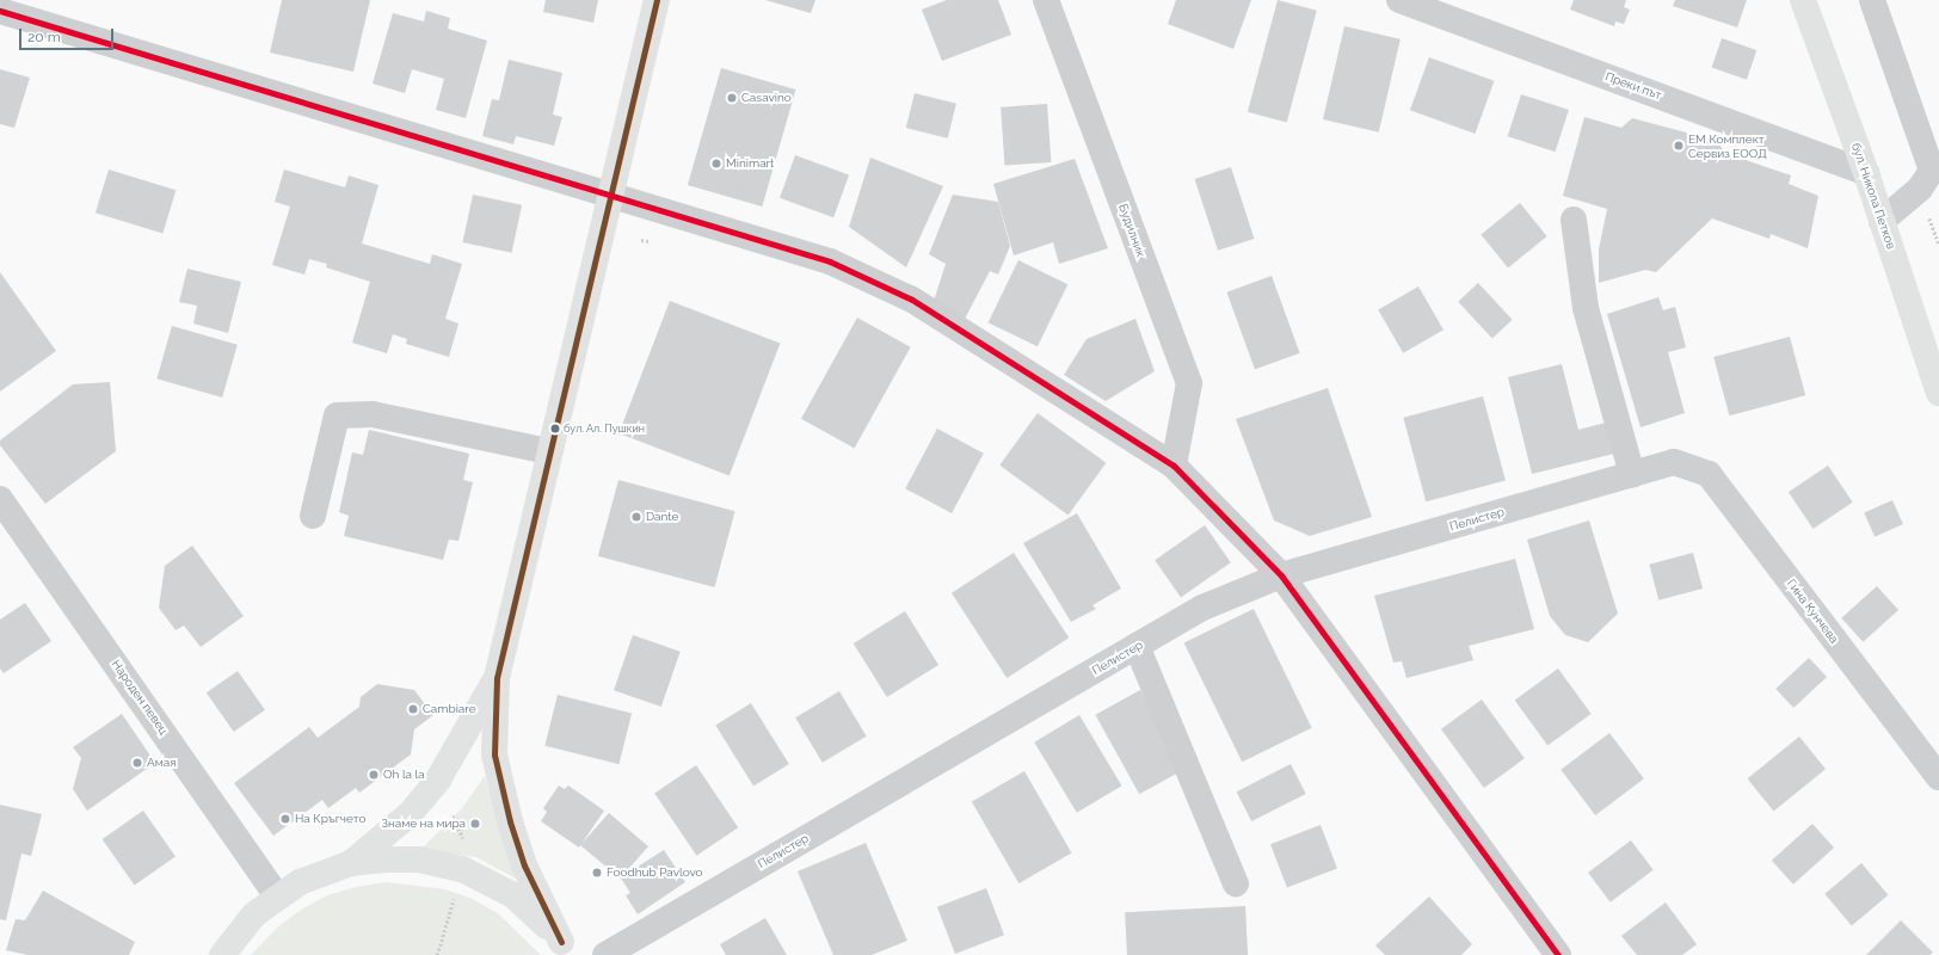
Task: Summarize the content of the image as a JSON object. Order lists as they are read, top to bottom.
{
  "streets": {
    "main road": ["бул. Никола Петков"],
    "street": [
      "Преки път",
      "Будилник",
      "Пелистер",
      "Гина Кунчева",
      "Народен певец"
    ]
  },
  "crossings": [
    ["Преки път", "бул. Никола Петков"],
    ["Пелистер", "Гина Кунчева"]
  ],
  "places": [
    "Casavino",
    "ЕМ Комплект Сервиз ЕООД",
    "Minimart",
    "бул. Ал. Пушкин",
    "Dante",
    "Cambiare",
    "Амая",
    "Oh la la",
    "На Кръгчето",
    "Знаме на мира",
    "Foodhub Pavlovo"
  ],
  "scale_bar": "20 m"
}
